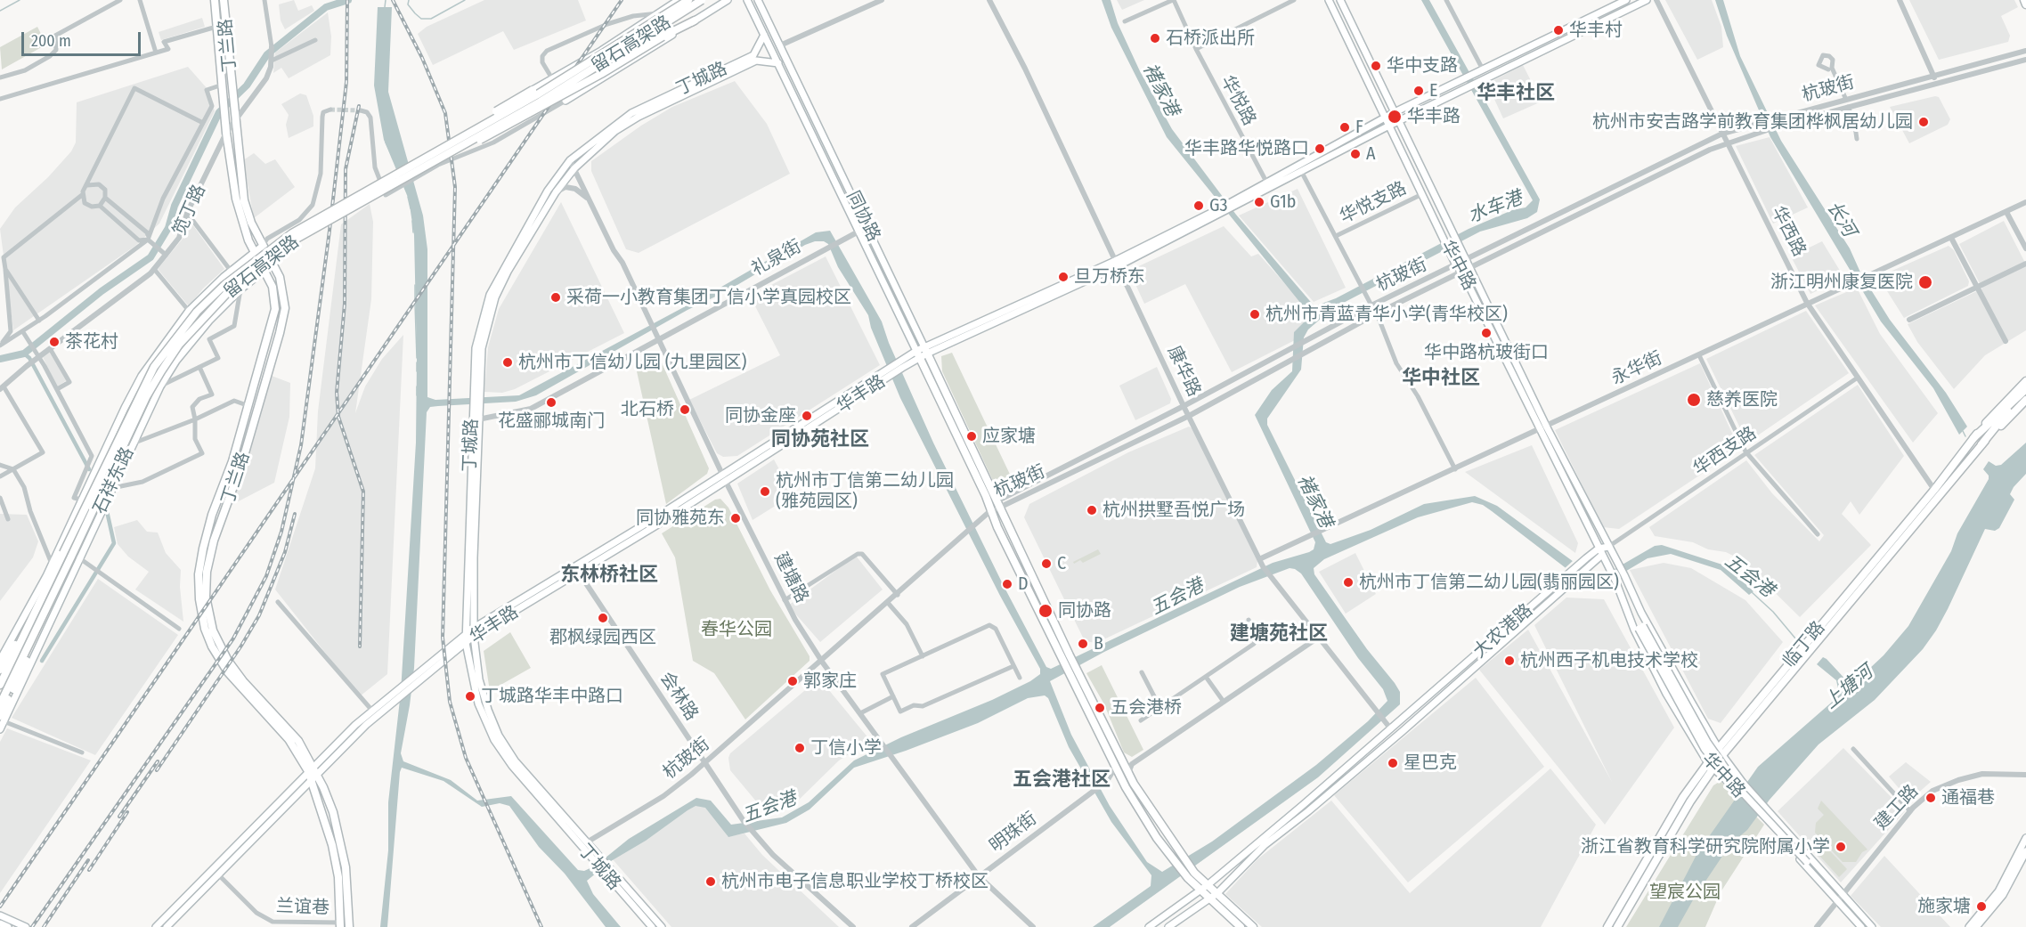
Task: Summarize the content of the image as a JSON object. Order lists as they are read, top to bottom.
{
  "streets": {
    "main road": [
      "留石高架路",
      "丁兰路",
      "丁城路",
      "同协路",
      "华中路",
      "华丰路",
      "石祥东路",
      "大农港路",
      "临丁路"
    ],
    "street": [
      "杭玻街",
      "华悦路",
      "华悦支路",
      "笕丁路",
      "华西路",
      "礼泉街",
      "永华街",
      "康华路",
      "华西支路",
      "建塘路",
      "会林路",
      "建工路",
      "明珠街",
      "兰谊巷"
    ]
  },
  "crossings": [
    ["留石高架路", "石祥东路"],
    ["丁兰路", "笕丁路"],
    ["丁兰路", "华丰路"],
    ["丁兰路", "石祥东路"],
    ["丁兰路", "兰谊巷"],
    ["丁城路", "杭玻街"],
    ["丁城路", "同协路"],
    ["丁城路", "礼泉街"],
    ["丁城路", "华丰路"],
    ["丁城路", "建塘路"],
    ["杭玻街", "同协路"],
    ["杭玻街", "华西路"],
    ["杭玻街", "华中路"],
    ["杭玻街", "康华路"],
    ["杭玻街", "建塘路"],
    ["杭玻街", "会林路"],
    ["华悦路", "华丰路"],
    ["华悦支路", "华中路"],
    ["同协路", "礼泉街"],
    ["同协路", "华丰路"],
    ["同协路", "大农港路"],
    ["同协路", "明珠街"],
    ["华西路", "永华街"],
    ["华西路", "华西支路"],
    ["华西路", "临丁路"],
    ["礼泉街", "建塘路"],
    ["华中路", "永华街"],
    ["华中路", "华丰路"],
    ["华中路", "华西支路"],
    ["华中路", "大农港路"],
    ["华中路", "临丁路"],
    ["华中路", "建工路"],
    ["永华街", "康华路"],
    ["康华路", "华丰路"],
    ["康华路", "大农港路"],
    ["华丰路", "建塘路"],
    ["华丰路", "会林路"],
    ["华西支路", "大农港路"],
    ["建塘路", "明珠街"]
  ],
  "districts": [
    "华丰社区",
    "华中社区",
    "同协苑社区",
    "东林桥社区",
    "建塘苑社区",
    "五会港社区"
  ],
  "water": [
    "褚家港",
    "水车港",
    "长河",
    "五会港",
    "上塘河"
  ],
  "parks": ["春华公园", "望宸公园"],
  "places": [
    "华丰村",
    "石桥派出所",
    "华中支路",
    "E",
    "华丰路",
    "杭州市安吉路学前教育集团桦枫居幼儿园",
    "F",
    "华丰路华悦路口",
    "A",
    "G1b",
    "G3",
    "旦万桥东",
    "浙江明州康复医院",
    "采荷一小教育集团丁信小学真园校区",
    "杭州市青蓝青华小学(青华校区)",
    "华中路杭玻街口",
    "茶花村",
    "杭州市丁信幼儿园 (九里园区)",
    "慈养医院",
    "花盛郦城南门",
    "北石桥",
    "同协金座",
    "应家塘",
    "杭州市丁信第二幼儿园 (雅苑园区)",
    "杭州拱墅吾悦广场",
    "同协雅苑东",
    "C",
    "杭州市丁信第二幼儿园(翡丽园区)",
    "D",
    "同协路",
    "郡枫绿园西区",
    "B",
    "杭州西子机电技术学校",
    "郭家庄",
    "丁城路华丰中路口",
    "五会港桥",
    "丁信小学",
    "星巴克",
    "通福巷",
    "浙江省教育科学研究院附属小学",
    "杭州市电子信息职业学校丁桥校区",
    "施家塘"
  ],
  "scale_bar": "200 m"
}
